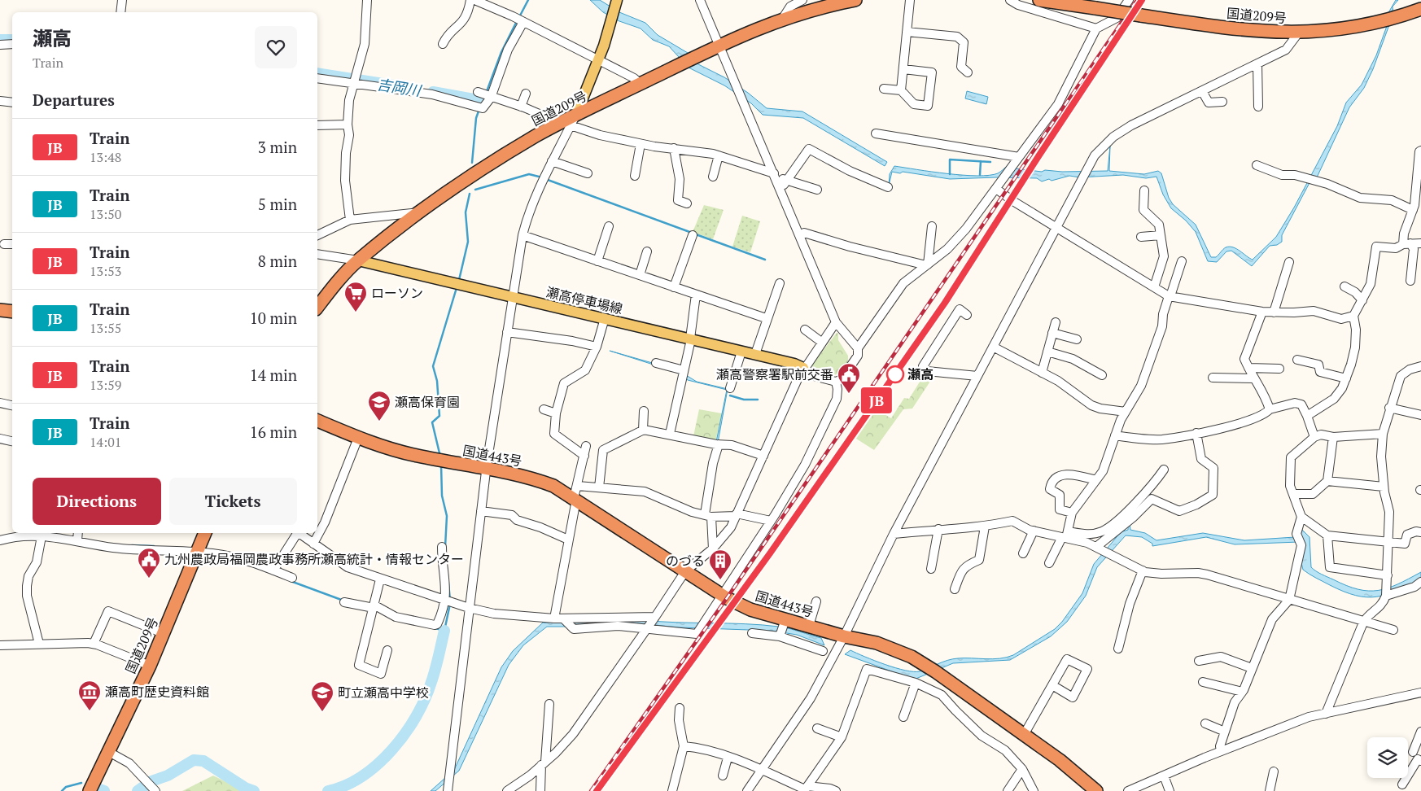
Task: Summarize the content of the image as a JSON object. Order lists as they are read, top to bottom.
{
  "streets": {
    "highway": ["国道209号", "国道443号"],
    "main road": ["瀬高停車場線"]
  },
  "crossings": [
    ["国道209号", "瀬高停車場線"]
  ],
  "water": ["吉岡川"],
  "places": {
    "supermarket": ["ローソン"],
    "other": ["瀬高"],
    "public building": ["瀬高警察署駅前交番", "九州農政局福岡農政事務所瀬高統計・情報センター"],
    "school or university": ["瀬高保育園", "町立瀬高中学校"],
    "building": ["のづる"],
    "museum": ["瀬高町歴史資料館"]
  },
  "page": {
    "on_map": "JB",
    "heading": [
      ["瀬高", "Train"],
      "Departures"
    ],
    "list": [
      {
        "mark": "JB",
        "name": "Train",
        "note": "13:48",
        "value": "3 min"
      },
      {
        "mark": "JB",
        "name": "Train",
        "note": "13:50",
        "value": "5 min"
      },
      {
        "mark": "JB",
        "name": "Train",
        "note": "13:53",
        "value": "8 min"
      },
      {
        "mark": "JB",
        "name": "Train",
        "note": "13:55",
        "value": "10 min"
      },
      {
        "mark": "JB",
        "name": "Train",
        "note": "13:59",
        "value": "14 min"
      },
      {
        "mark": "JB",
        "name": "Train",
        "note": "14:01",
        "value": "16 min"
      }
    ],
    "buttons": ["Directions", "Tickets"]
  }
}
